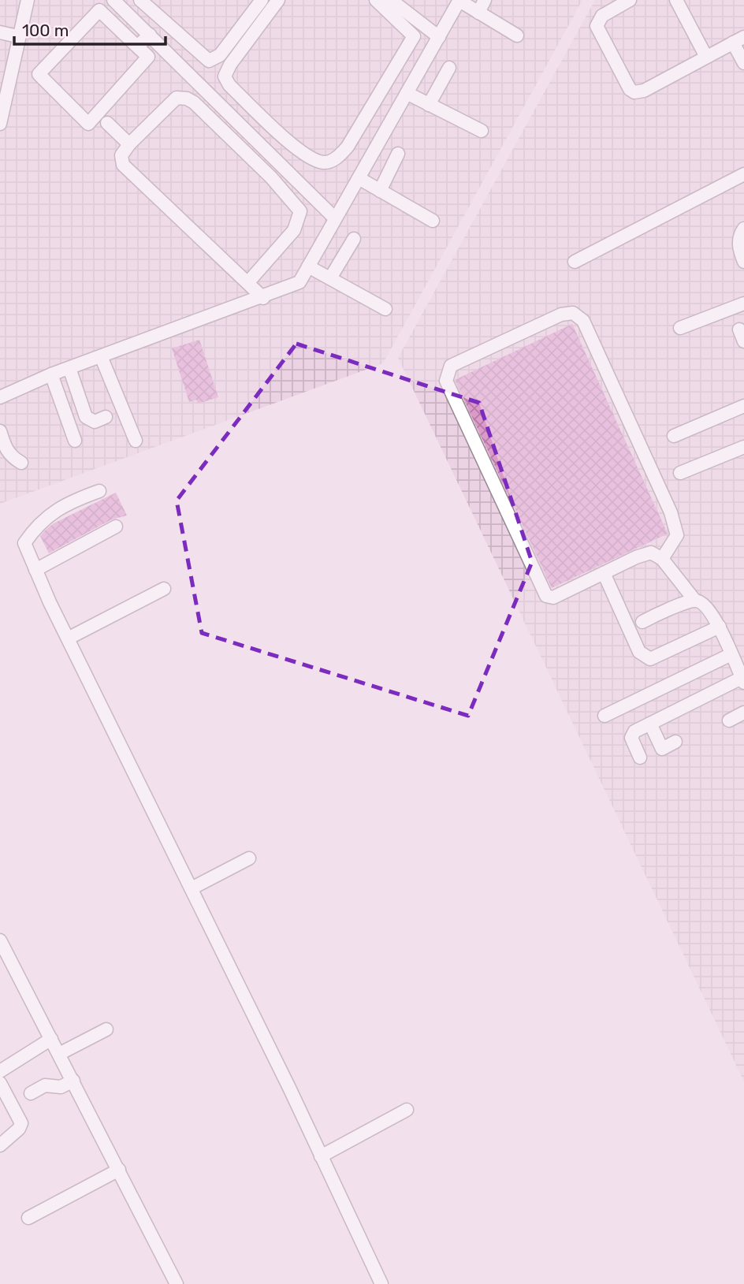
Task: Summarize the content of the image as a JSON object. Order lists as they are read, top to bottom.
{
  "scale_bar": "100 m"
}
